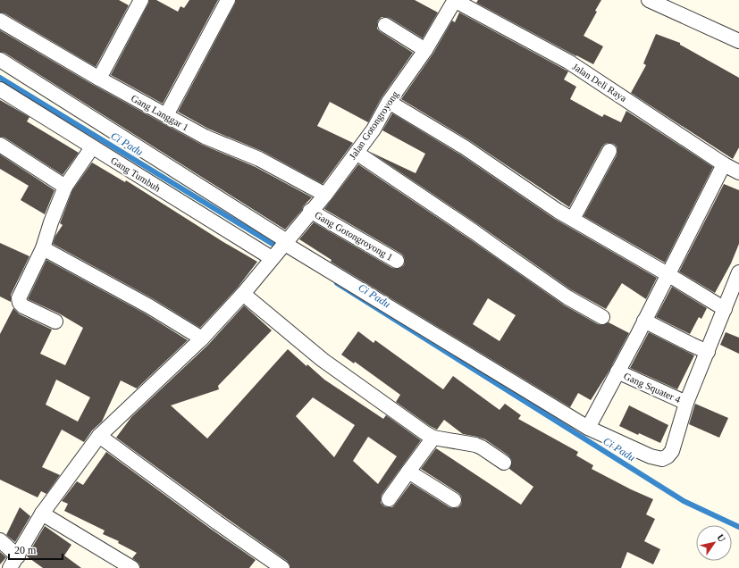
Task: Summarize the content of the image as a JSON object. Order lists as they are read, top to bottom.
{
  "streets": {
    "street": [
      "Jalan Deli Raya",
      "Gang Langgar 1",
      "Jalan Gotongroyong",
      "Gang Tumbuh",
      "Gang Gotongroyong 1",
      "Gang Squater 4"
    ]
  },
  "crossings": [
    ["Jalan Deli Raya", "Jalan Gotongroyong"],
    ["Gang Langgar 1", "Jalan Gotongroyong"],
    ["Jalan Gotongroyong", "Gang Tumbuh"],
    ["Jalan Gotongroyong", "Gang Gotongroyong 1"]
  ],
  "water": ["Ci Padu"],
  "scale_bar": "20 m",
  "north": "top right"
}
